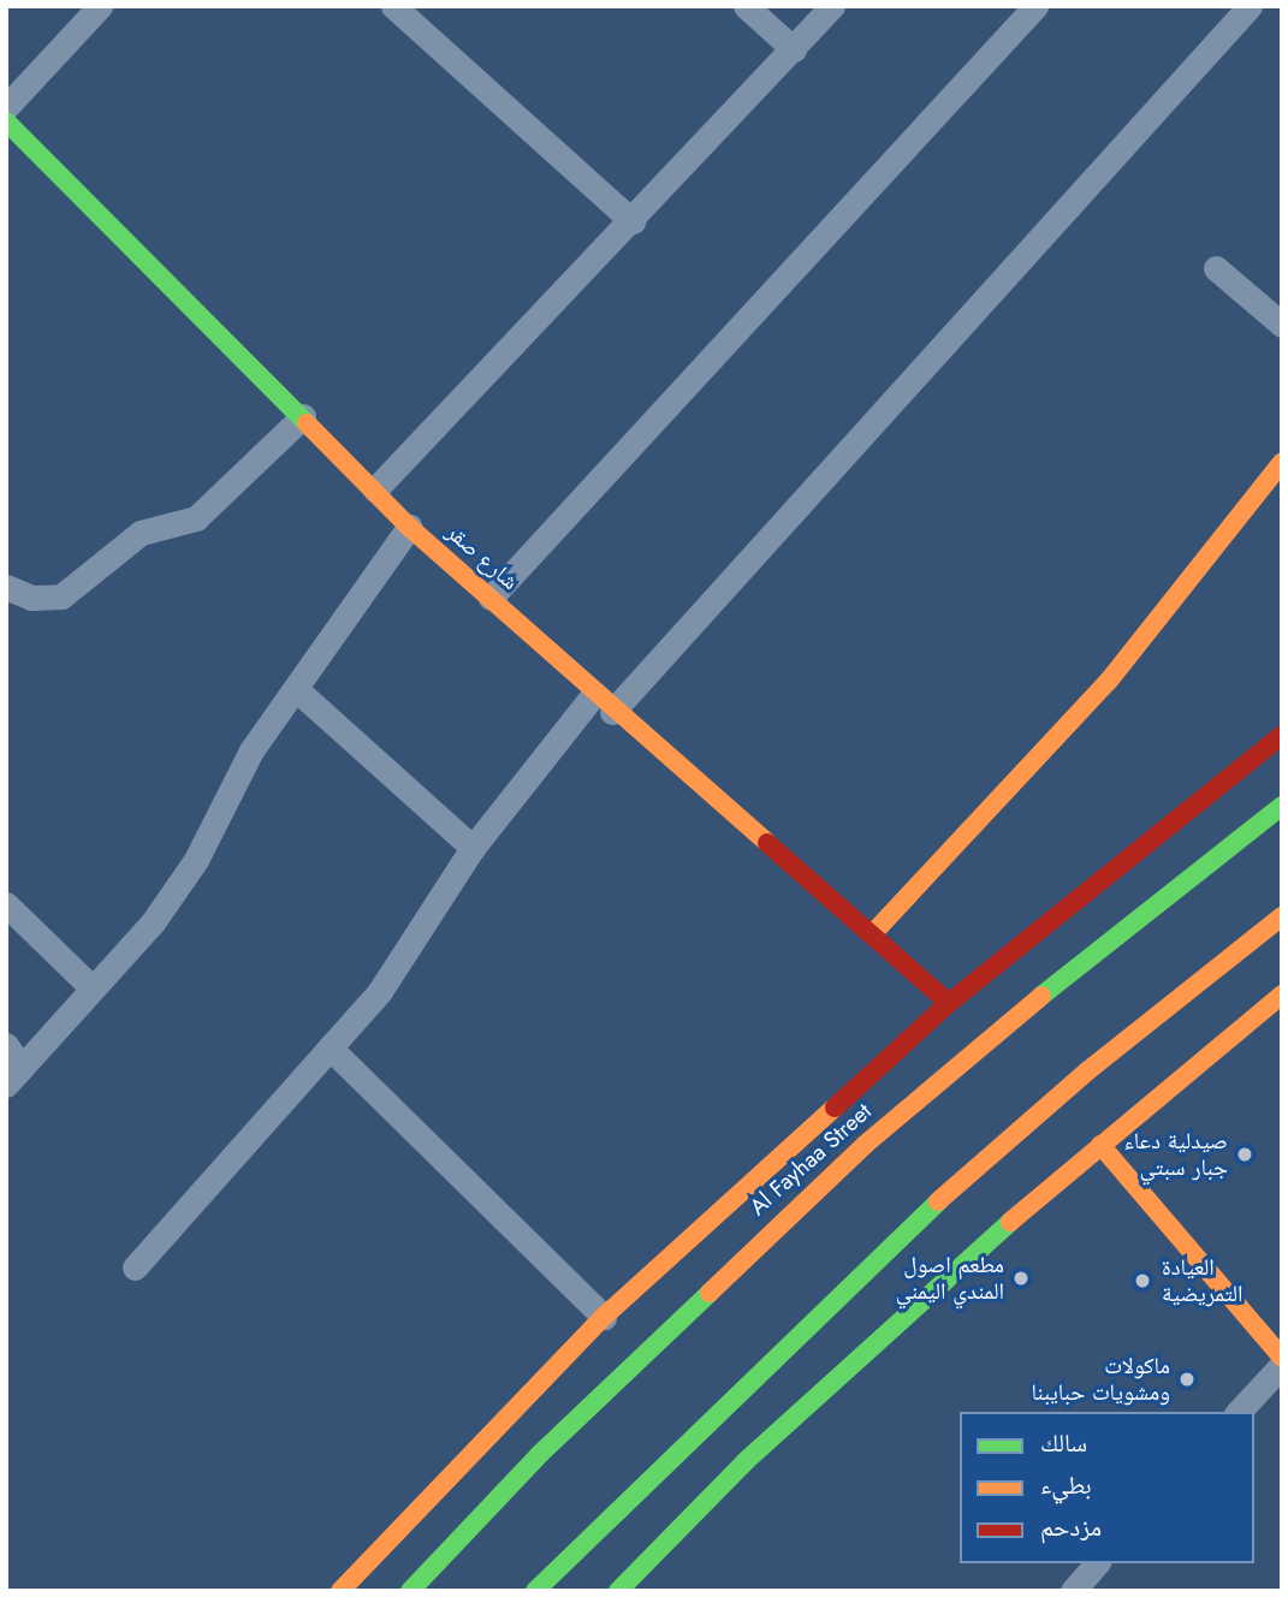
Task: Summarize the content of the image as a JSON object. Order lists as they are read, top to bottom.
{
  "streets": {
    "main road": ["شارع صقر", "Al Fayhaa Street"]
  },
  "places": [
    "صيدلية دعاء جبار سبتي",
    "مطعم اصول المندي اليمني",
    "العيادة التمريضية",
    "ماكولات ومشويات حبايبنا"
  ],
  "legend": ["سالك", "بطيء", "مزدحم"]
}
